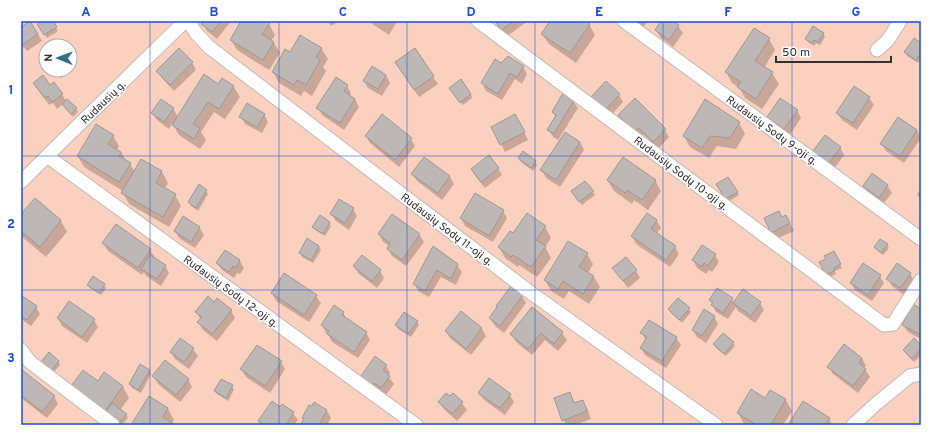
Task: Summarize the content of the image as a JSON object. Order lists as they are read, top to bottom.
{
  "streets": {
    "street": [
      "Rudausių g.",
      "Rudausių Sodų 9-oji g.",
      "Rudausių Sodų 10-oji g.",
      "Rudausių Sodų 11-oji g.",
      "Rudausių Sodų 12-oji g."
    ]
  },
  "crossings": [
    ["Rudausių g.", "Rudausių Sodų 12-oji g."]
  ],
  "scale_bar": "50 m",
  "north": "left",
  "grid": {
    "columns": [
      "A",
      "B",
      "C",
      "D",
      "E",
      "F",
      "G"
    ],
    "rows": ["1", "2", "3"]
  }
}
